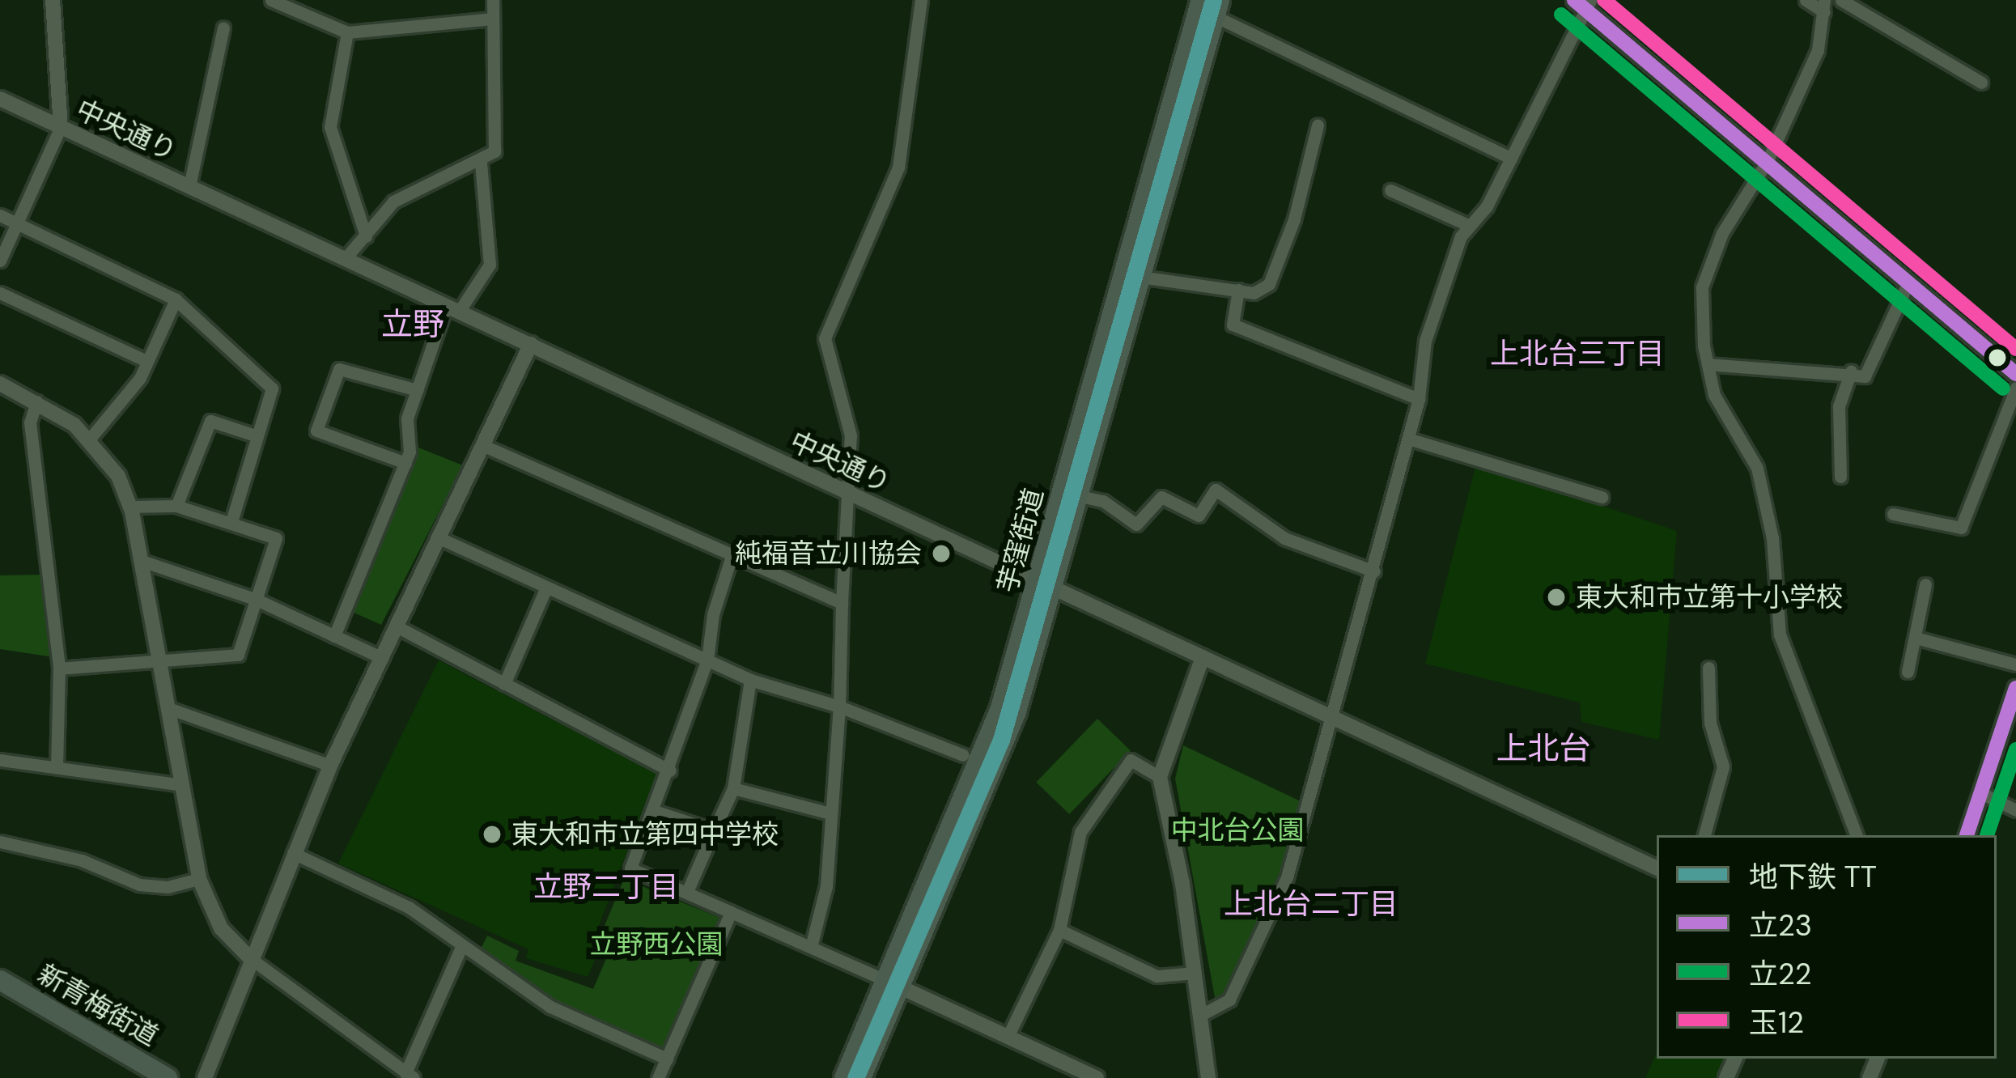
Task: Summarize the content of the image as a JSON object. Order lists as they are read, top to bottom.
{
  "streets": {
    "main road": ["芋窪街道", "新青梅街道"],
    "street": ["中央通り"]
  },
  "crossings": [
    ["中央通り", "芋窪街道"]
  ],
  "districts": [
    "立野",
    "上北台三丁目",
    "上北台",
    "立野二丁目",
    "上北台二丁目"
  ],
  "parks": ["中北台公園", "立野西公園"],
  "places": ["純福音立川協会", "東大和市立第十小学校", "東大和市立第四中学校"],
  "lines": [
    "metro line TT",
    "transit line 立23",
    "transit line 玉12",
    "transit line 立22"
  ],
  "legend": [
    "地下鉄 TT",
    "立23",
    "立22",
    "玉12"
  ]
}
